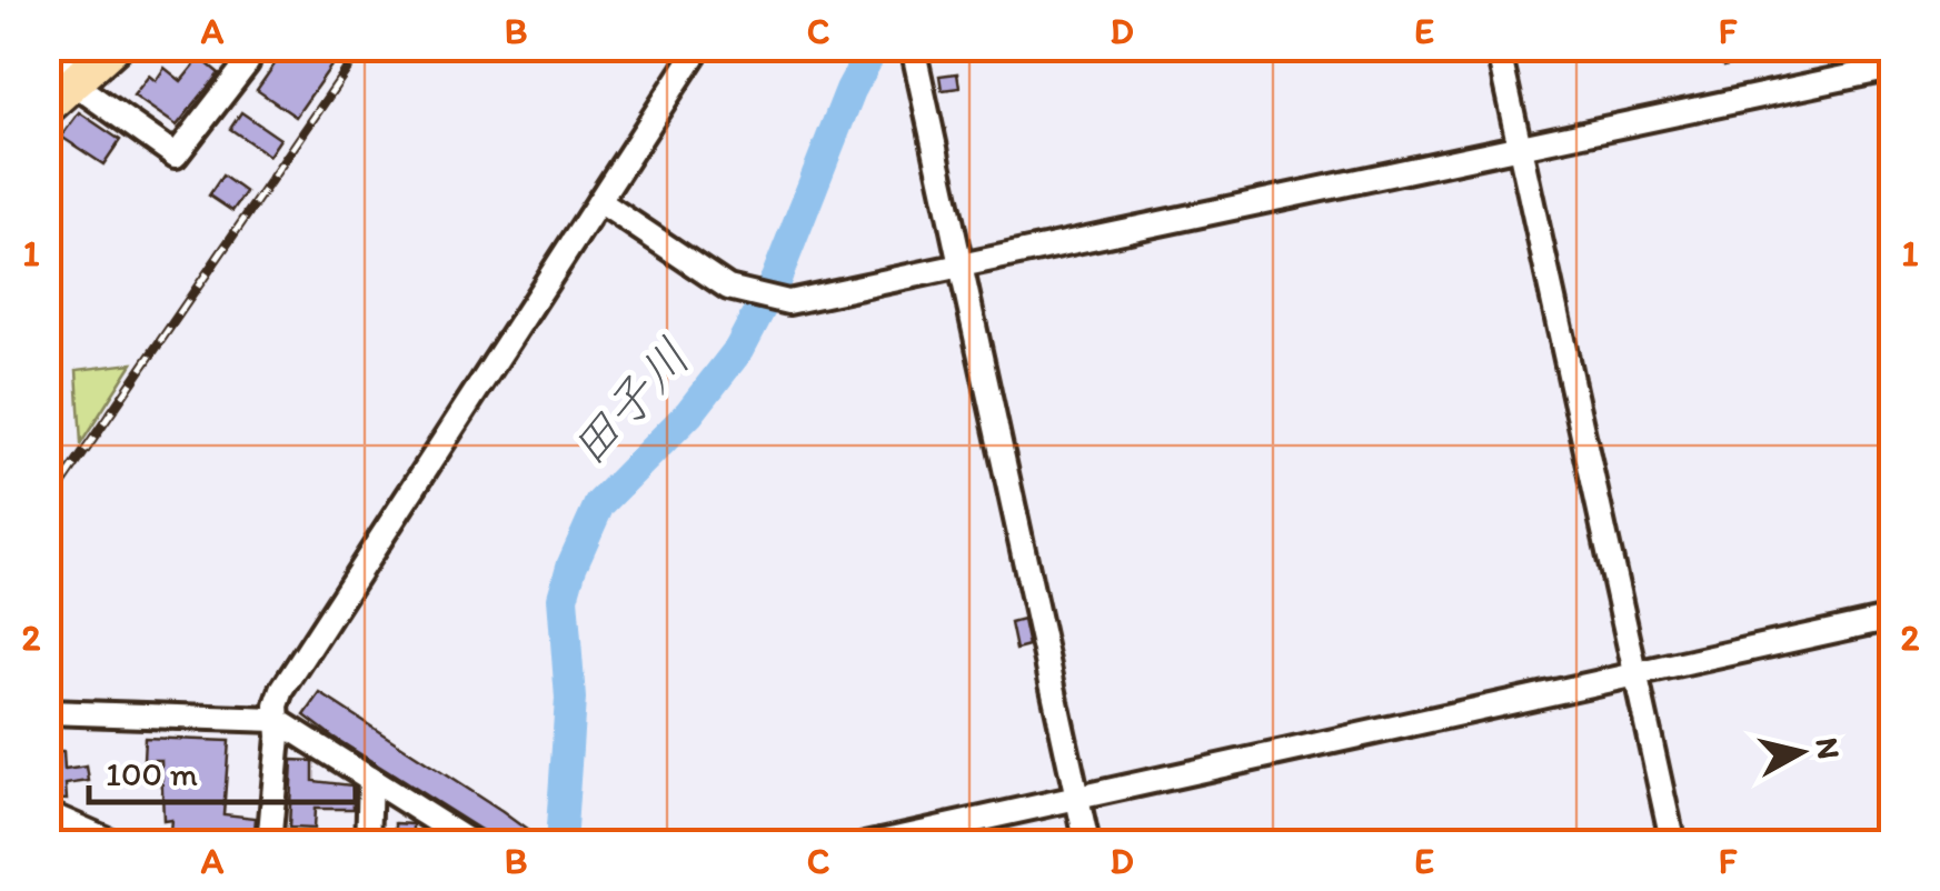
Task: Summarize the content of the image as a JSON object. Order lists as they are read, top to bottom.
{
  "water": ["田子川"],
  "scale_bar": "100 m",
  "north": "right",
  "grid": {
    "columns": [
      "A",
      "B",
      "C",
      "D",
      "E",
      "F"
    ],
    "rows": ["1", "2"]
  }
}
